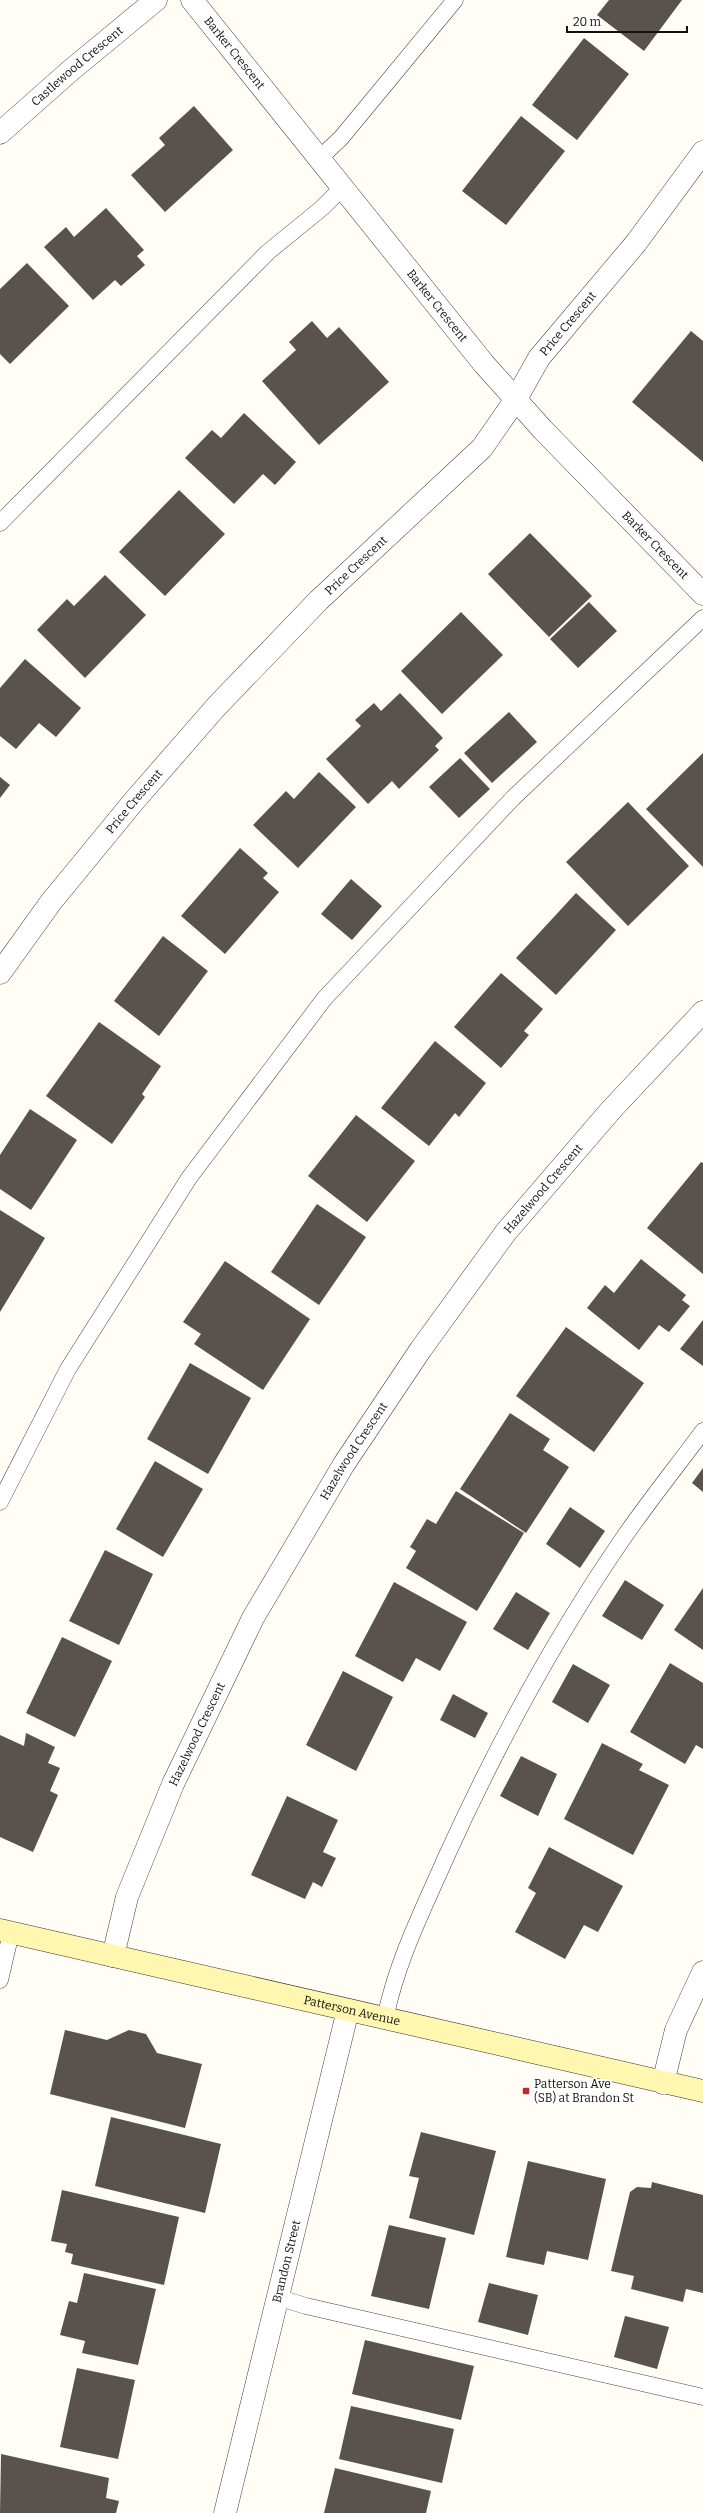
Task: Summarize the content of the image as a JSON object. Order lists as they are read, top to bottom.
{
  "streets": {
    "street": [
      "Barker Crescent",
      "Castlewood Crescent",
      "Price Crescent",
      "Hazelwood Crescent",
      "Patterson Avenue",
      "Brandon Street"
    ]
  },
  "crossings": [
    ["Barker Crescent", "Price Crescent"],
    ["Hazelwood Crescent", "Patterson Avenue"],
    ["Patterson Avenue", "Brandon Street"]
  ],
  "places": {
    "transit": ["Patterson Ave (SB) at Brandon St"]
  },
  "scale_bar": "20 m"
}
